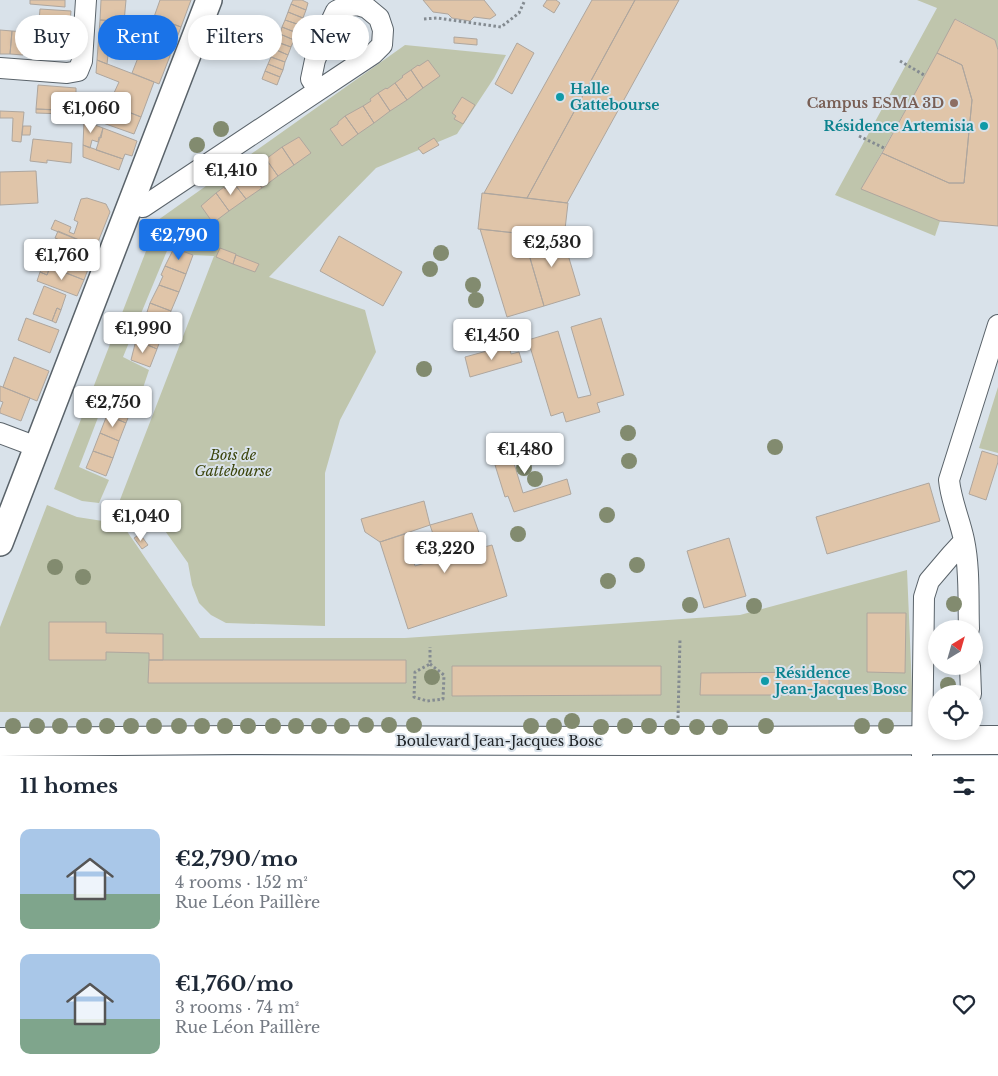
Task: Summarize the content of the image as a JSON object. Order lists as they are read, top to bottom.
{
  "streets": {
    "main road": ["Boulevard Jean-Jacques Bosc"]
  },
  "parks": ["Bois de Gattebourse"],
  "places": [
    "Halle Gattebourse",
    "Campus ESMA 3D",
    "Résidence Artemisia",
    "Résidence Jean-Jacques Bosc"
  ],
  "north": "top right",
  "page": {
    "chip": [
      "Buy",
      "Rent",
      "Filters",
      "New"
    ],
    "price": [
      "€1,060",
      "€1,410",
      "€2,790",
      "€2,530",
      "€1,760",
      "€1,990",
      "€1,450",
      "€2,750",
      "€1,480",
      "€1,040",
      "€3,220"
    ],
    "heading": "11 homes",
    "list": [
      {
        "name": "€2,790/mo",
        "note": "4 rooms · 152 m² · Rue Léon Paillère"
      },
      {
        "name": "€1,760/mo",
        "note": "3 rooms · 74 m² · Rue Léon Paillère"
      }
    ]
  }
}
